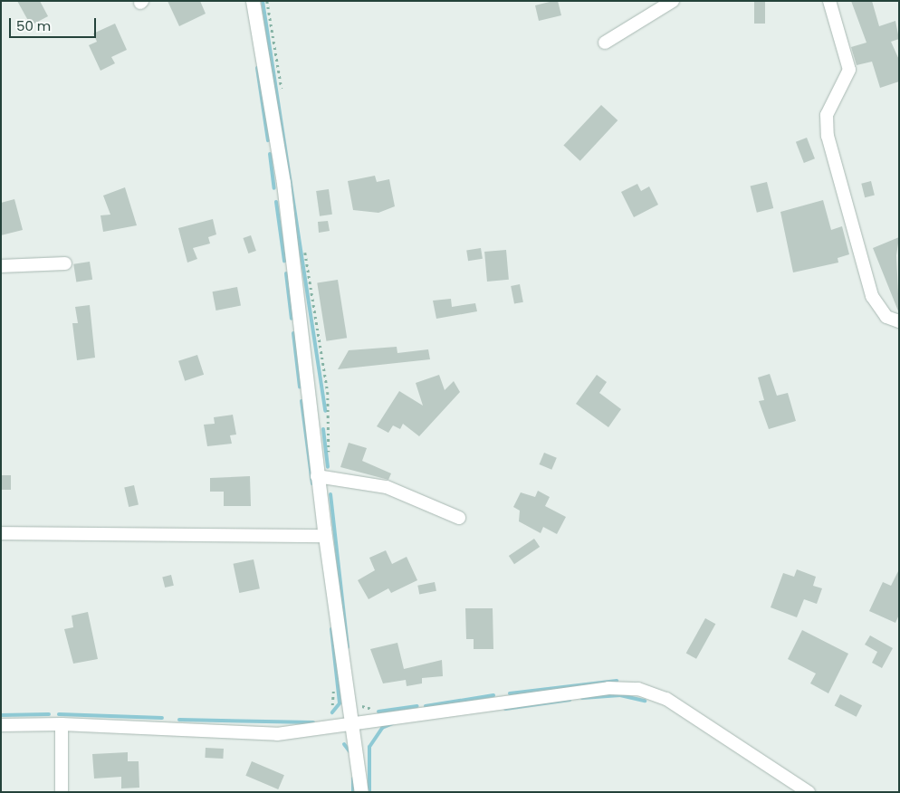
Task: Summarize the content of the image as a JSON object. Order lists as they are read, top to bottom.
{
  "scale_bar": "50 m"
}
